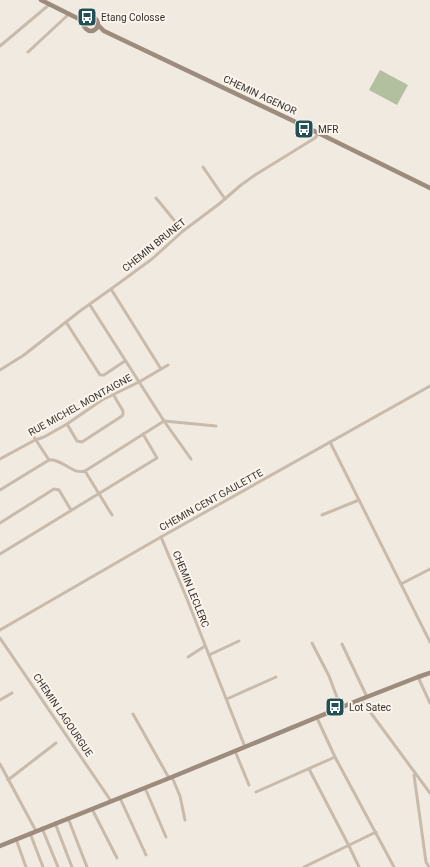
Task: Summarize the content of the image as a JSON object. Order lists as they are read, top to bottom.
{
  "streets": {
    "main road": ["CHEMIN AGENOR"],
    "street": [
      "CHEMIN BRUNET",
      "RUE MICHEL MONTAIGNE",
      "CHEMIN CENT GAULETTE",
      "CHEMIN LECLERC",
      "CHEMIN LAGOURGUE"
    ]
  },
  "crossings": [
    ["CHEMIN AGENOR", "CHEMIN BRUNET"],
    ["CHEMIN CENT GAULETTE", "CHEMIN LECLERC"]
  ],
  "places": {
    "bus stop": ["Etang Colosse", "MFR", "Lot Satec"]
  }
}
